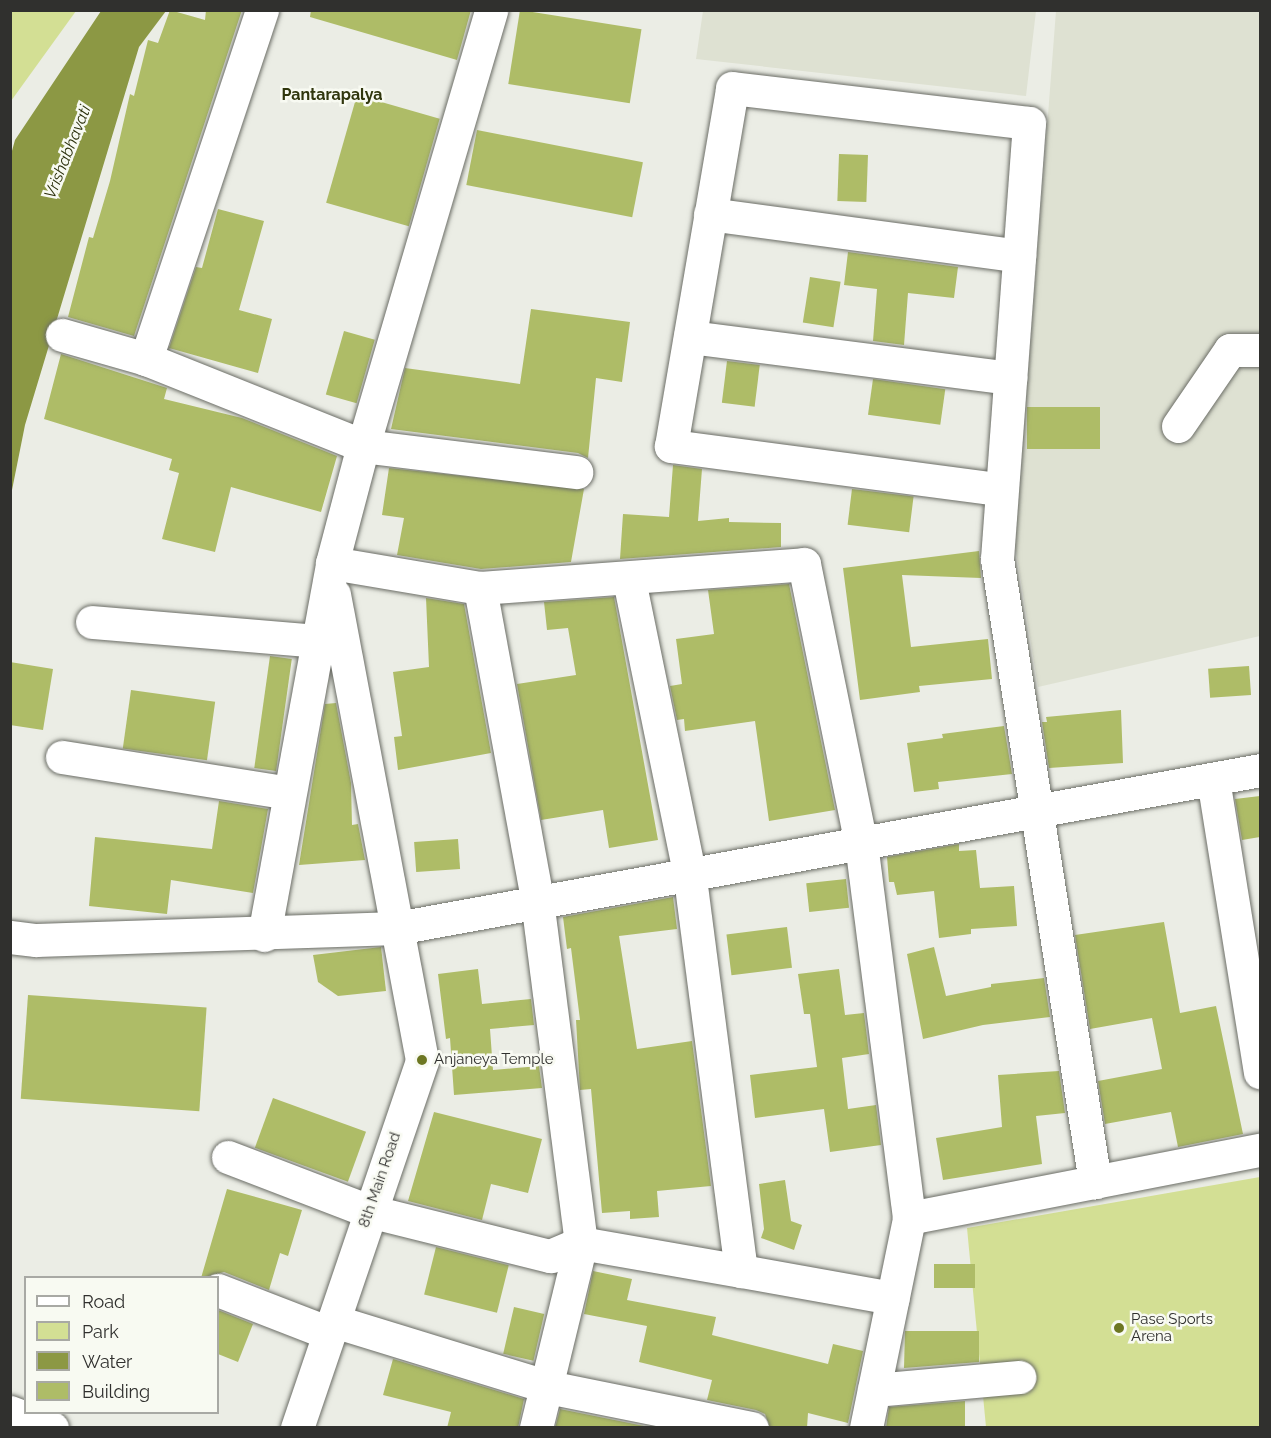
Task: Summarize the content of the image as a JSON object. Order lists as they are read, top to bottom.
{
  "streets": {
    "street": ["8th Main Road"]
  },
  "districts": ["Pantarapalya"],
  "water": ["Vrishabhavati"],
  "places": ["Anjaneya Temple", "Pase Sports Arena"],
  "legend": [
    "Road",
    "Park",
    "Water",
    "Building"
  ]
}
